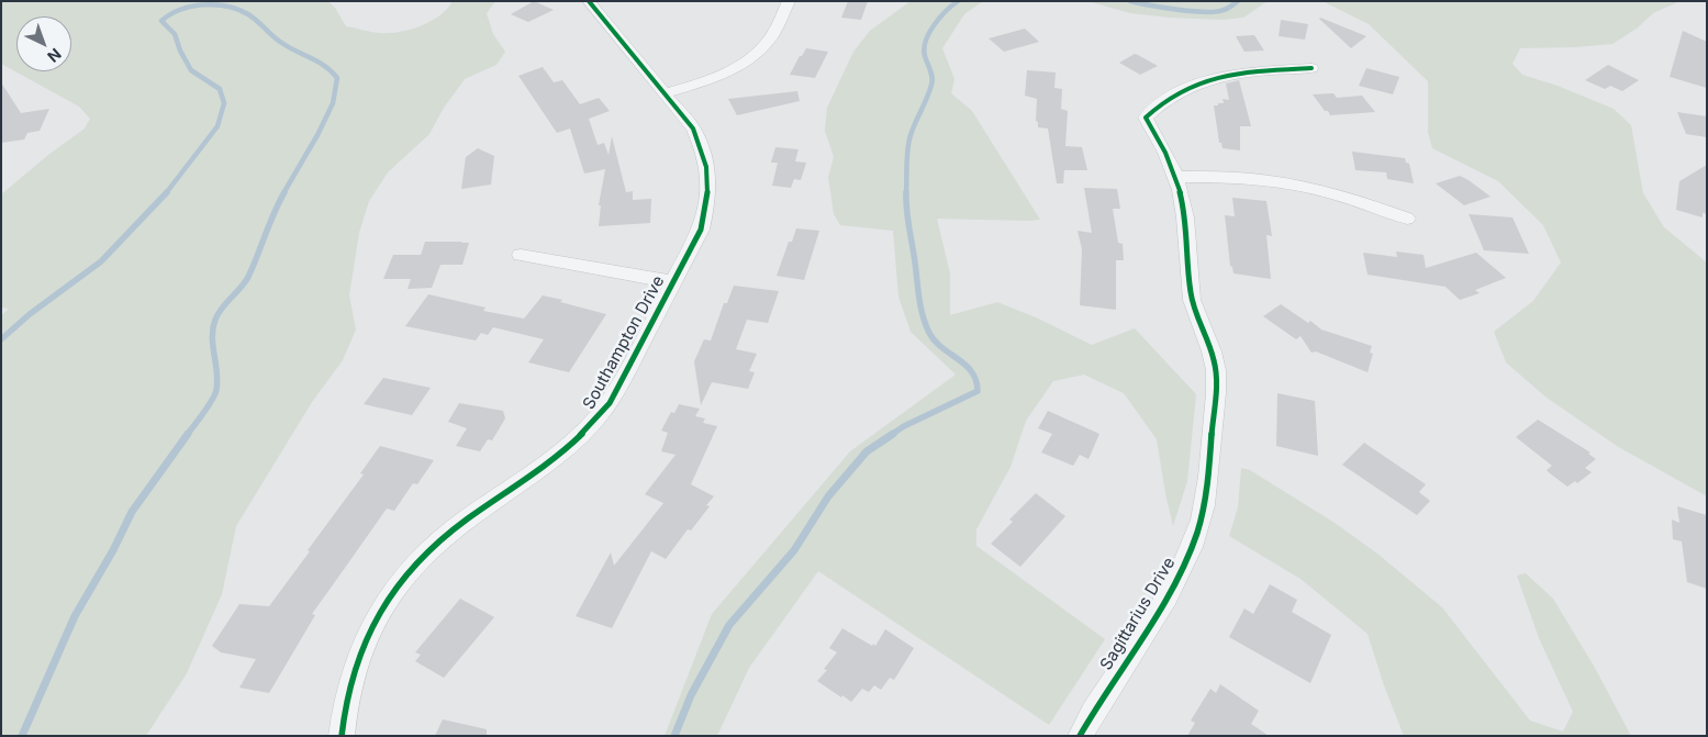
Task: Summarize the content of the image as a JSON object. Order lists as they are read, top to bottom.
{
  "streets": {
    "street": ["Southampton Drive", "Sagittarius Drive"]
  },
  "north": "bottom right"
}
